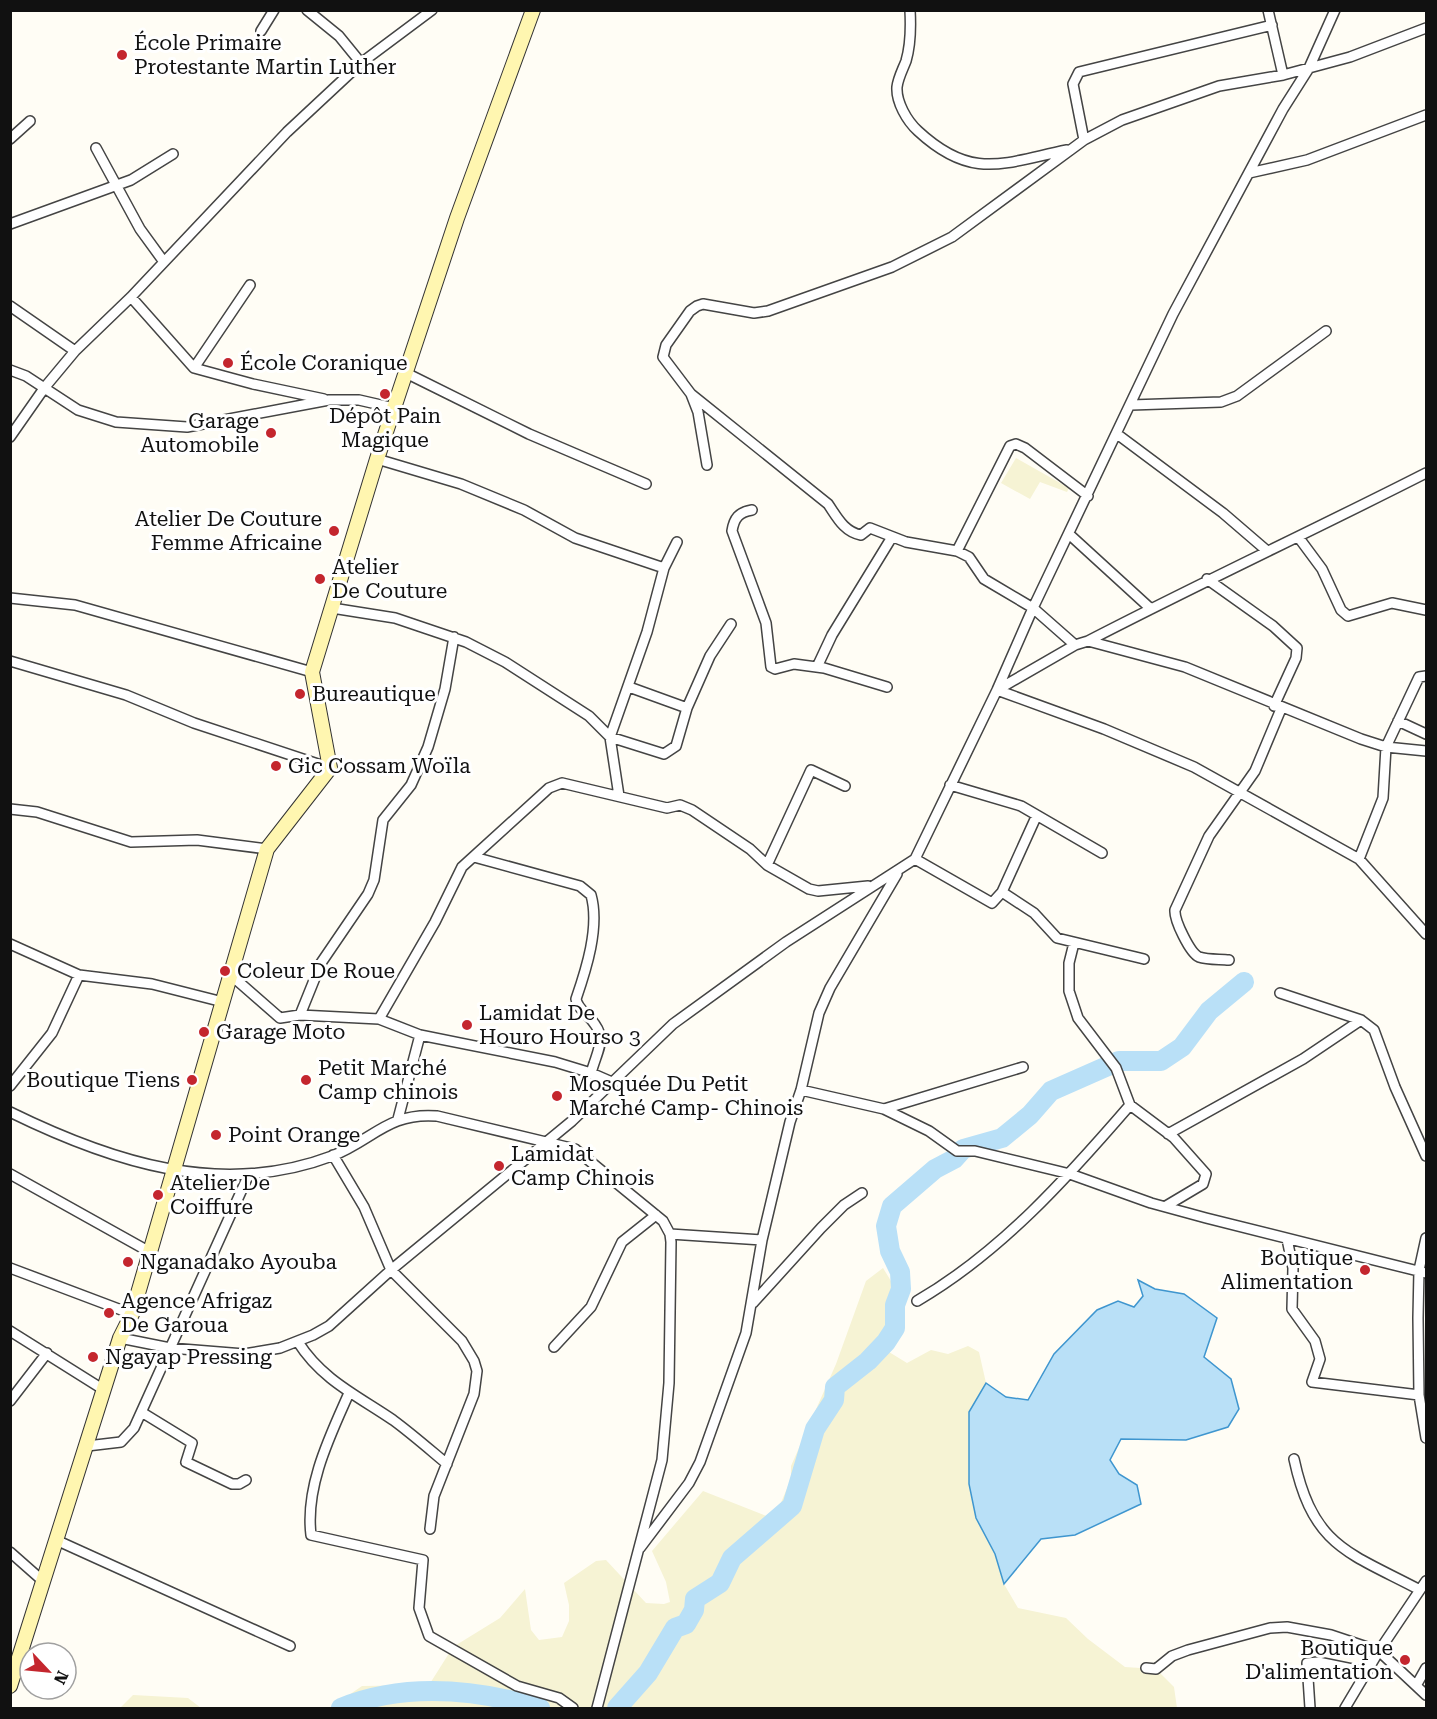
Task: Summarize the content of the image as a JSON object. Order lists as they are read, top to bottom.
{
  "places": [
    "École Primaire Protestante Martin Luther",
    "École Coranique",
    "Dépôt Pain Magique",
    "Garage Automobile",
    "Atelier De Couture Femme Africaine",
    "Atelier De Couture",
    "Bureautique",
    "Gic Cossam Woïla",
    "Coleur De Roue",
    "Lamidat De Houro Hourso 3",
    "Garage Moto",
    "Boutique Tiens",
    "Petit Marché Camp chinois",
    "Mosquée Du Petit Marché Camp- Chinois",
    "Point Orange",
    "Lamidat Camp Chinois",
    "Atelier De Coiffure",
    "Nganadako Ayouba",
    "Boutique Alimentation",
    "Agence Afrigaz De Garoua",
    "Ngayap Pressing",
    "Boutique D'alimentation"
  ],
  "north": "bottom right"
}
